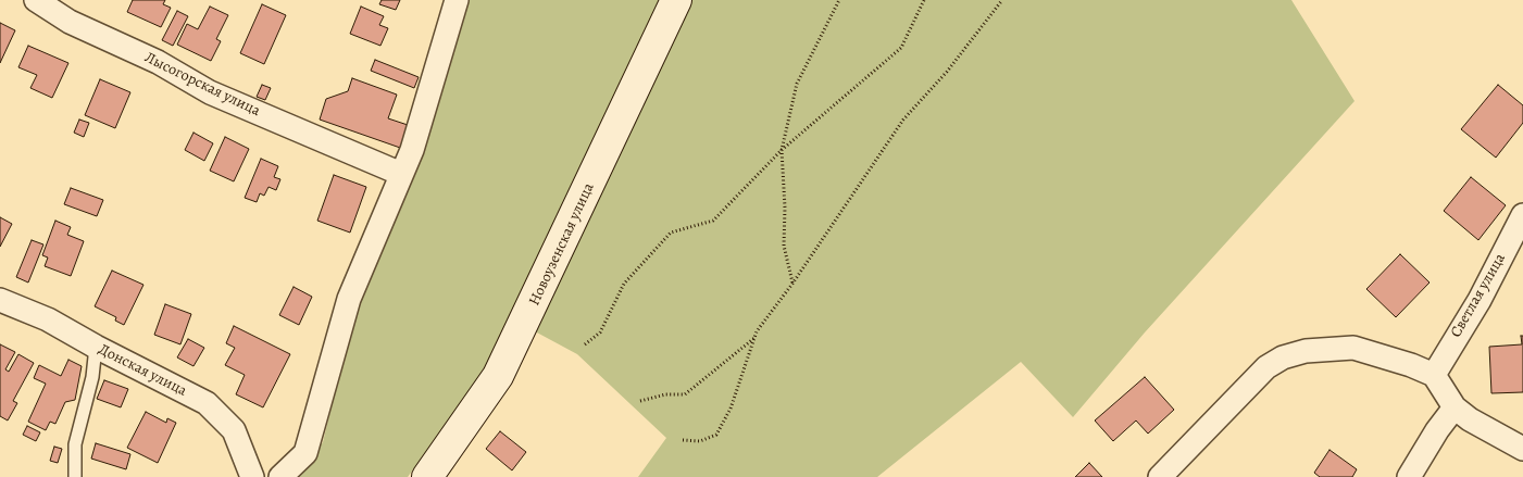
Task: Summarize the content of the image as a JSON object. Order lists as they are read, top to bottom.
{
  "streets": {
    "main road": ["Новоузенская улица"],
    "street": ["Лысогорская улица", "Светлая улица", "Донская улица"]
  }
}
